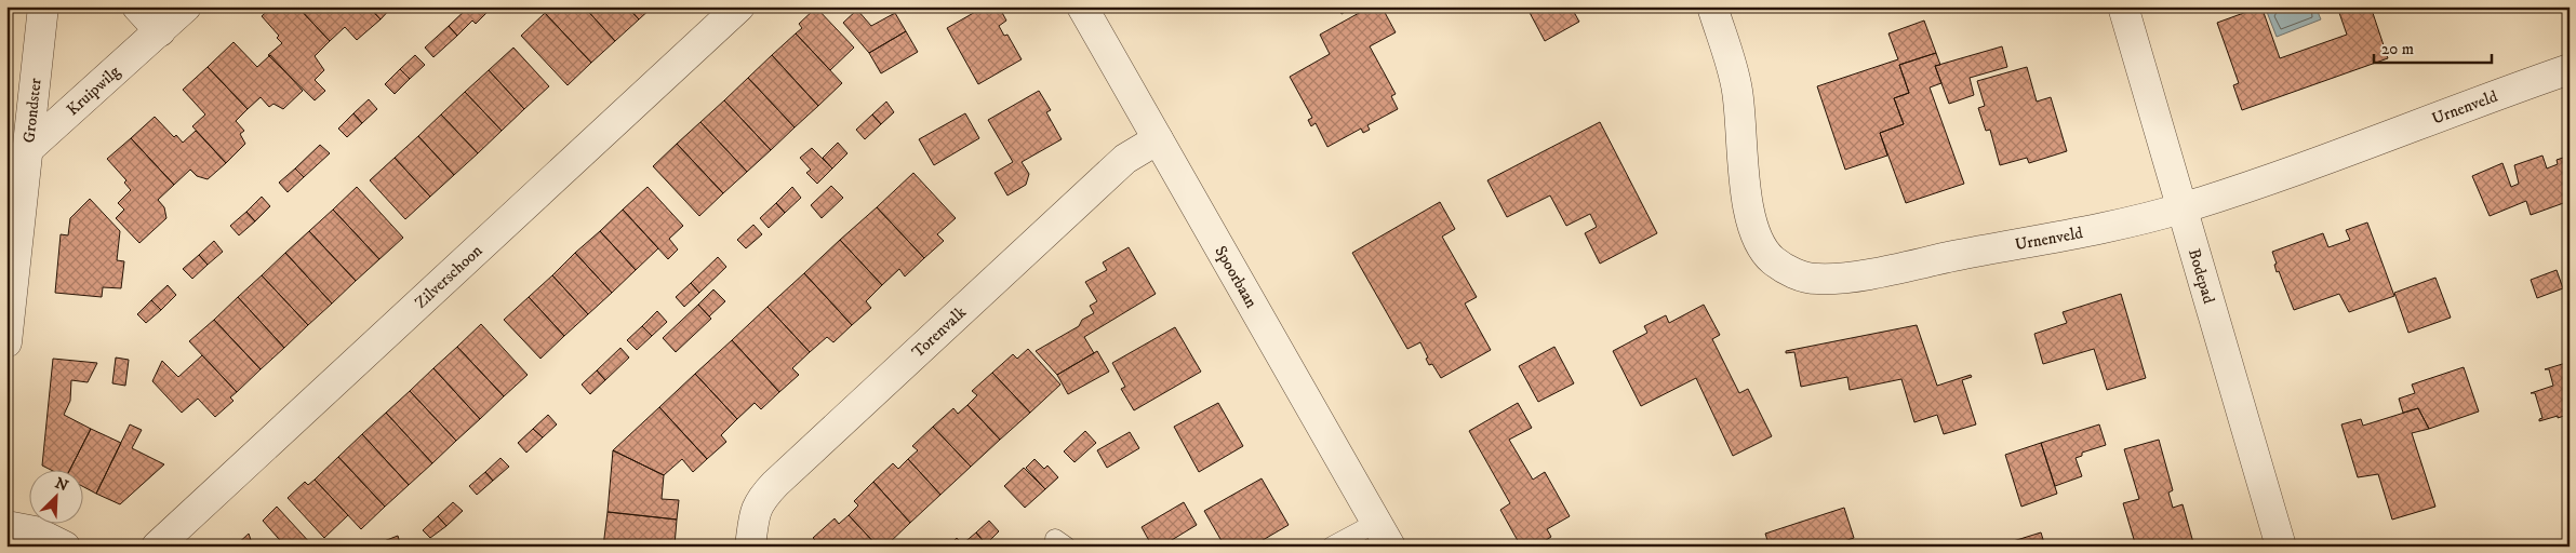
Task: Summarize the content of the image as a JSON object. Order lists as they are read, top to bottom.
{
  "streets": {
    "street": [
      "Kruipwilg",
      "Urnenveld",
      "Grondster",
      "Zilverschoon",
      "Spoorbaan",
      "Bodepad",
      "Torenvalk"
    ]
  },
  "crossings": [
    ["Kruipwilg", "Grondster"],
    ["Urnenveld", "Bodepad"],
    ["Spoorbaan", "Torenvalk"]
  ],
  "scale_bar": "20 m",
  "north": "top right"
}
